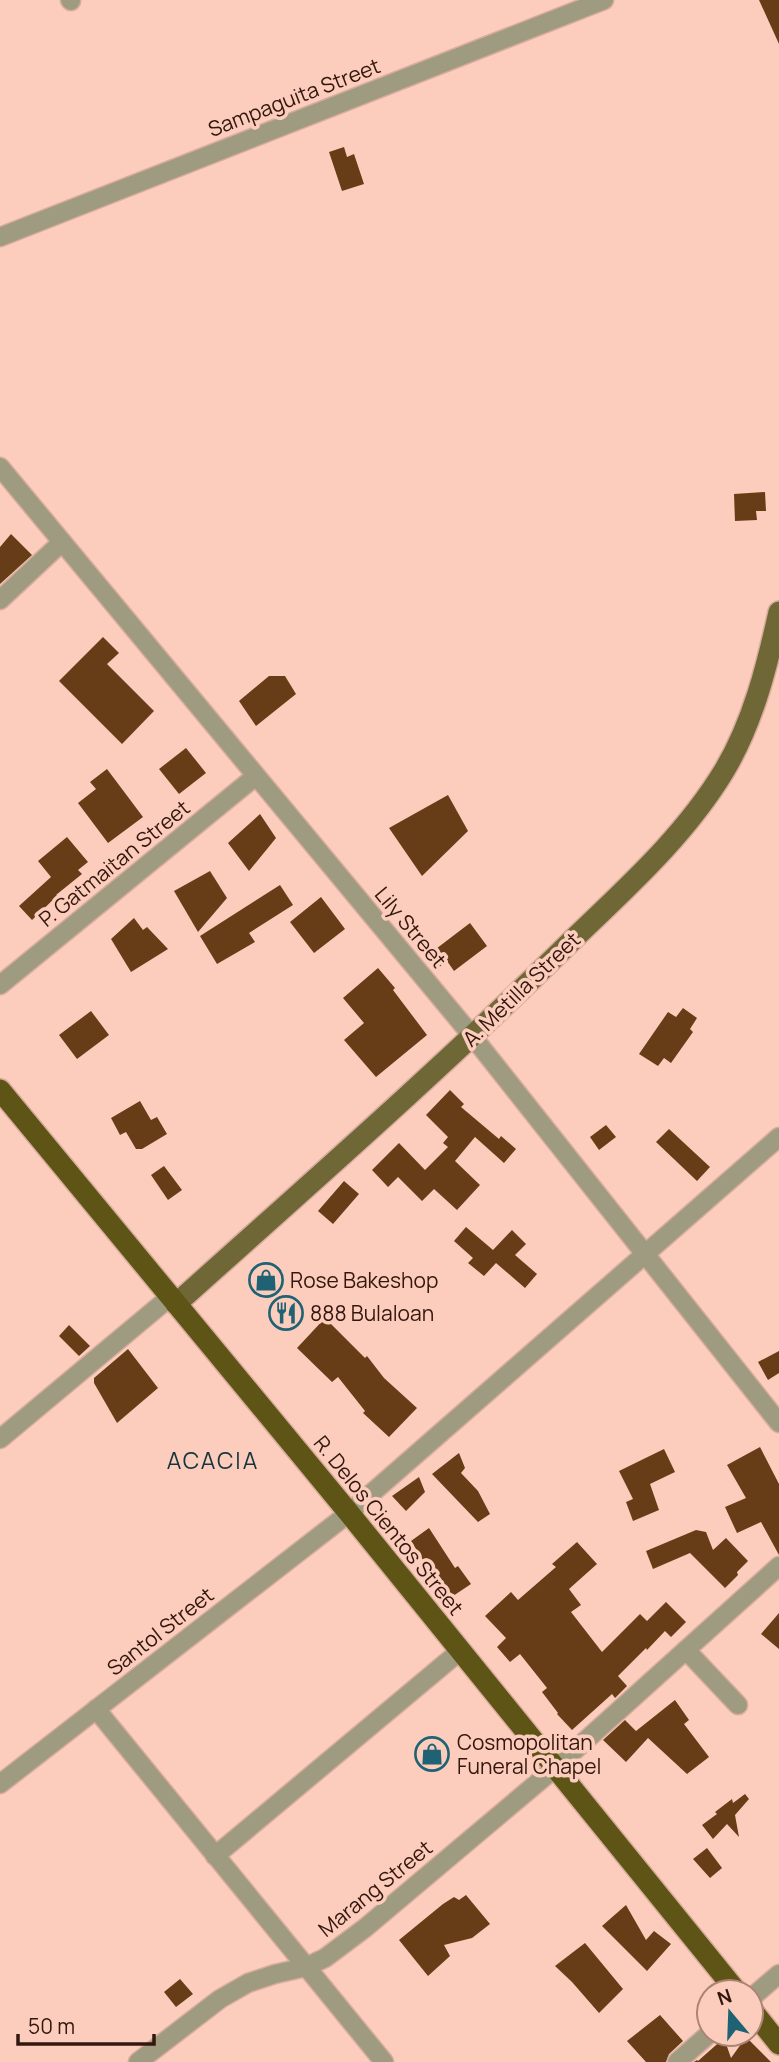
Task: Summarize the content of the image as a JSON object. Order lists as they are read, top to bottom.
{
  "streets": {
    "highway": ["R. Delos Cientos Street"],
    "main road": ["A. Metilla Street"],
    "street": [
      "Sampaguita Street",
      "P. Gatmaitan Street",
      "Lily Street",
      "Santol Street",
      "Marang Street"
    ]
  },
  "crossings": [
    ["P. Gatmaitan Street", "Lily Street"],
    ["Lily Street", "A. Metilla Street"],
    ["Lily Street", "Santol Street"],
    ["A. Metilla Street", "R. Delos Cientos Street"],
    ["R. Delos Cientos Street", "Santol Street"],
    ["R. Delos Cientos Street", "Marang Street"]
  ],
  "districts": ["ACACIA"],
  "places": {
    "shop": ["Rose Bakeshop", "Cosmopolitan Funeral Chapel"],
    "restaurant": ["888 Bulaloan"]
  },
  "scale_bar": "50 m",
  "north": "top"
}
